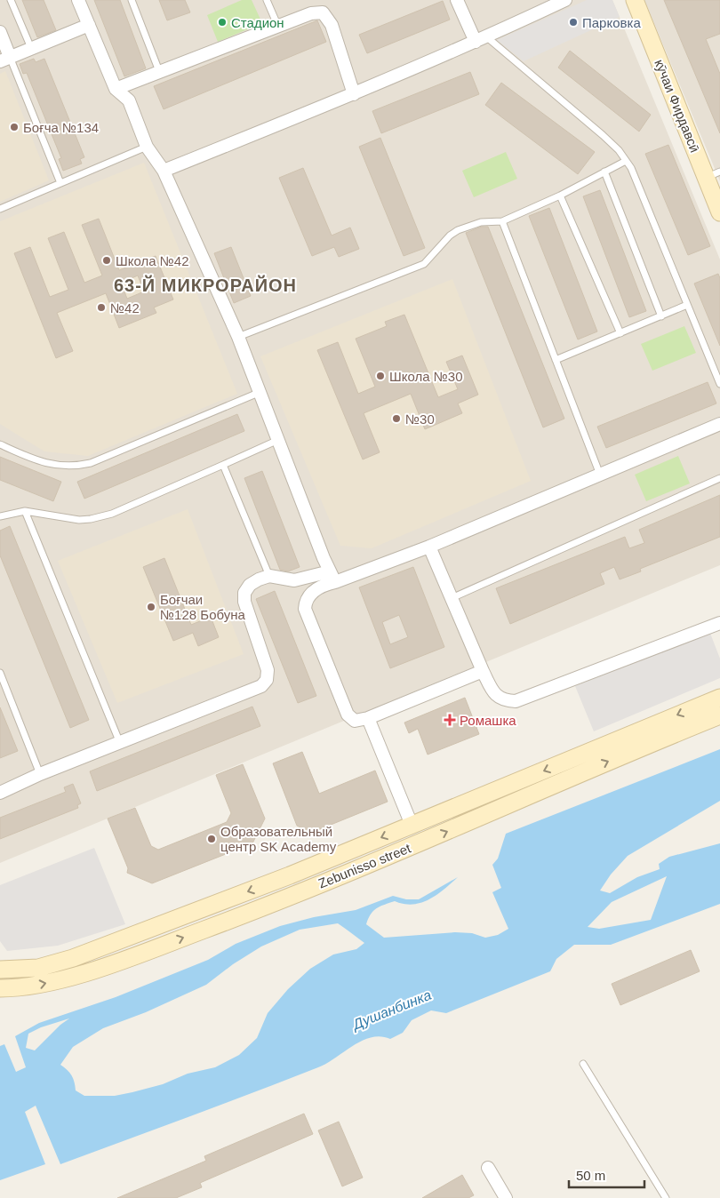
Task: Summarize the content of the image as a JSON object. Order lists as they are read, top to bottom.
{
  "streets": {
    "main road": ["кӯчаи Фирдавсӣ", "Zebunisso street"]
  },
  "districts": ["63-Й МИКРОРАЙОН"],
  "water": ["Душанбинка"],
  "places": {
    "other": [
      "Стадион",
      "Парковка",
      "Боғча №134",
      "Школа №42",
      "№42",
      "Школа №30",
      "№30",
      "Боғчаи №128 Бобуна",
      "Образовательный центр SK Academy"
    ],
    "health": ["Ромашка"]
  },
  "scale_bar": "50 m"
}
